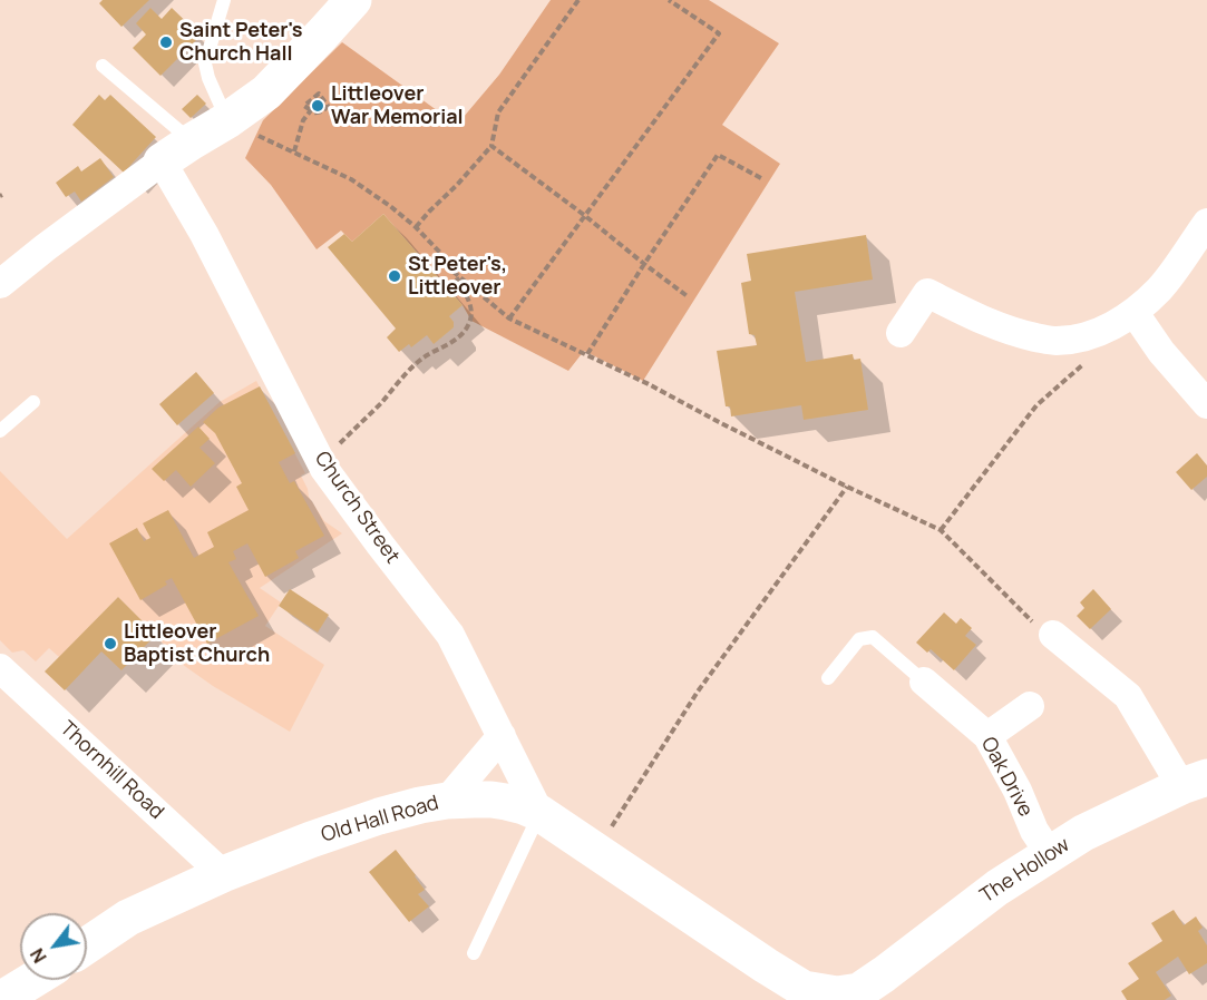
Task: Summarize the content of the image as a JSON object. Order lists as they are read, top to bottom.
{
  "streets": {
    "street": [
      "Church Street",
      "Thornhill Road",
      "Oak Drive",
      "Old Hall Road",
      "The Hollow"
    ]
  },
  "crossings": [
    ["Church Street", "Old Hall Road"],
    ["Thornhill Road", "Old Hall Road"],
    ["Oak Drive", "The Hollow"],
    ["Old Hall Road", "The Hollow"]
  ],
  "places": [
    "Saint Peter's Church Hall",
    "Littleover War Memorial",
    "St Peter's, Littleover",
    "Littleover Baptist Church"
  ],
  "north": "bottom left"
}
